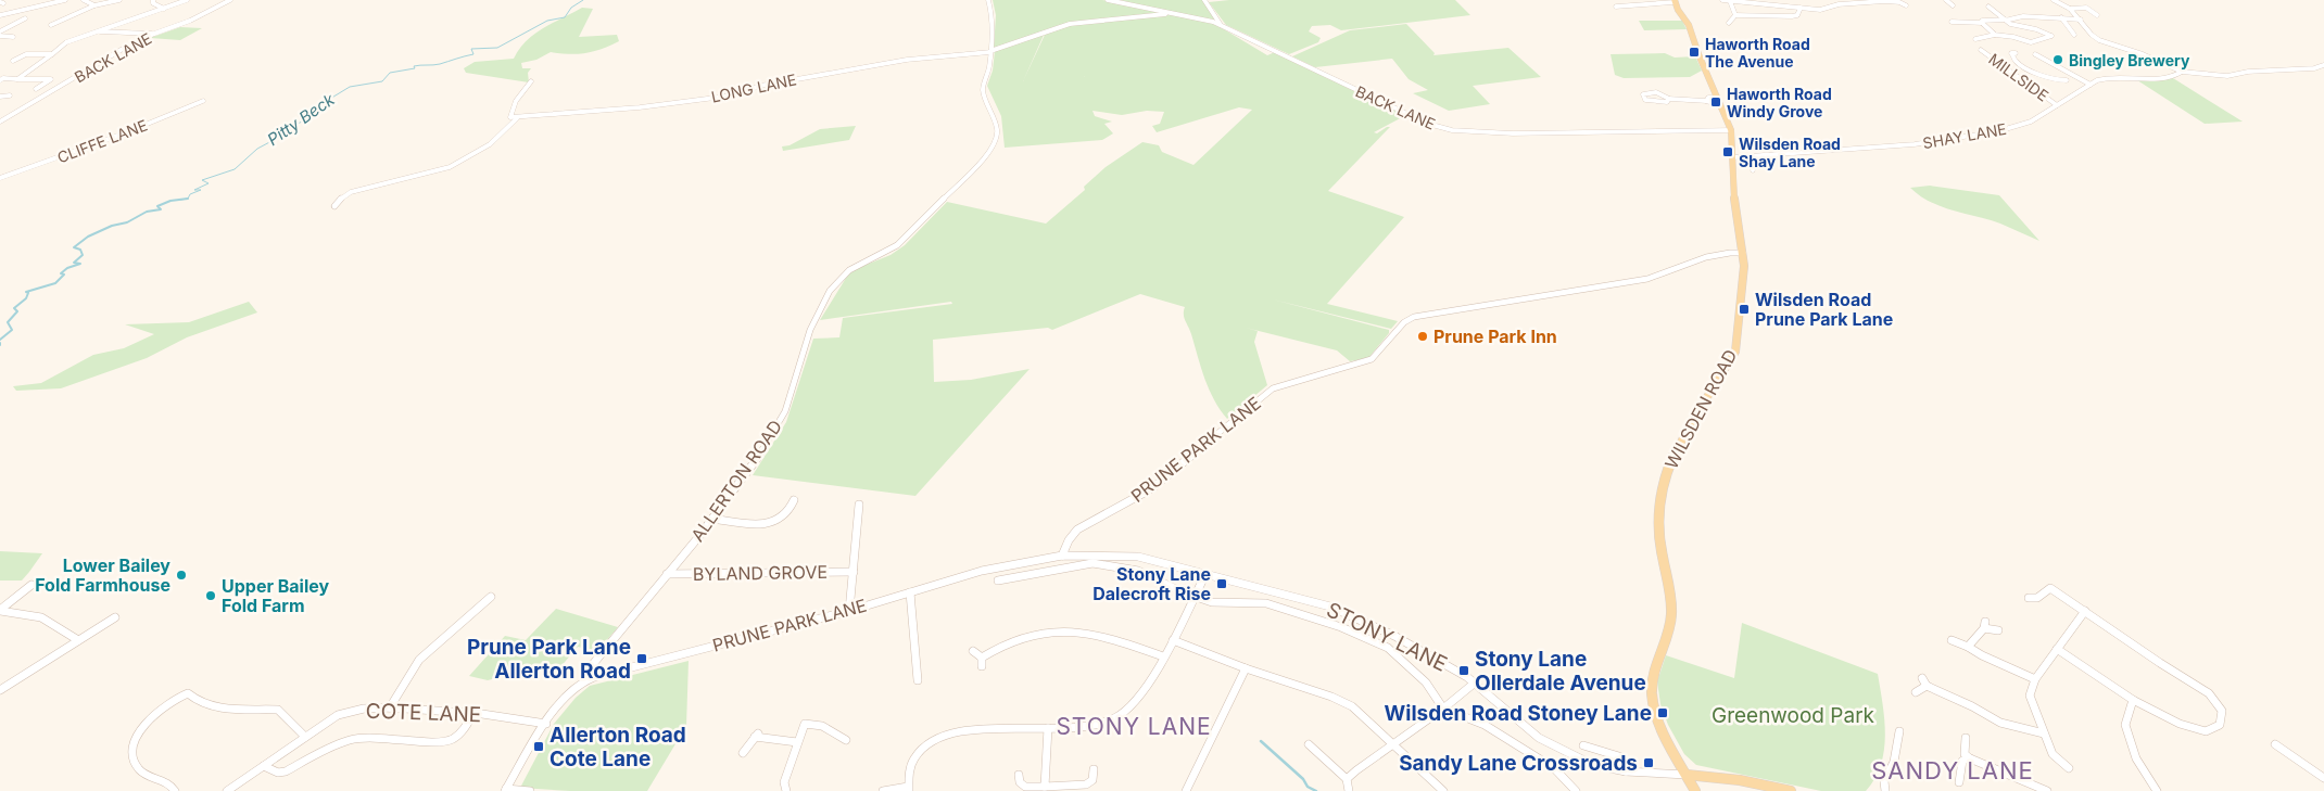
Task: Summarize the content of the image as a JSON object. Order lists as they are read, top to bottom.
{
  "streets": {
    "main road": ["WILSDEN ROAD"],
    "street": [
      "BACK LANE",
      "MILLSIDE",
      "LONG LANE",
      "SHAY LANE",
      "CLIFFE LANE",
      "PRUNE PARK LANE",
      "ALLERTON ROAD",
      "BYLAND GROVE",
      "STONY LANE",
      "COTE LANE"
    ]
  },
  "crossings": [
    ["BACK LANE", "LONG LANE"],
    ["BACK LANE", "WILSDEN ROAD"],
    ["MILLSIDE", "SHAY LANE"],
    ["LONG LANE", "ALLERTON ROAD"],
    ["SHAY LANE", "WILSDEN ROAD"],
    ["WILSDEN ROAD", "PRUNE PARK LANE"],
    ["WILSDEN ROAD", "STONY LANE"],
    ["PRUNE PARK LANE", "ALLERTON ROAD"],
    ["PRUNE PARK LANE", "STONY LANE"],
    ["ALLERTON ROAD", "BYLAND GROVE"],
    ["ALLERTON ROAD", "COTE LANE"]
  ],
  "districts": ["STONY LANE", "SANDY LANE"],
  "water": ["Pitty Beck"],
  "parks": ["Greenwood Park"],
  "places": {
    "transit": [
      "Haworth Road The Avenue",
      "Haworth Road Windy Grove",
      "Wilsden Road Shay Lane",
      "Wilsden Road Prune Park Lane",
      "Stony Lane Dalecroft Rise",
      "Prune Park Lane Allerton Road",
      "Stony Lane Ollerdale Avenue",
      "Wilsden Road Stoney Lane",
      "Allerton Road Cote Lane",
      "Sandy Lane Crossroads"
    ],
    "other": [
      "Bingley Brewery",
      "Prune Park Inn",
      "Lower Bailey Fold Farmhouse",
      "Upper Bailey Fold Farm"
    ]
  }
}
